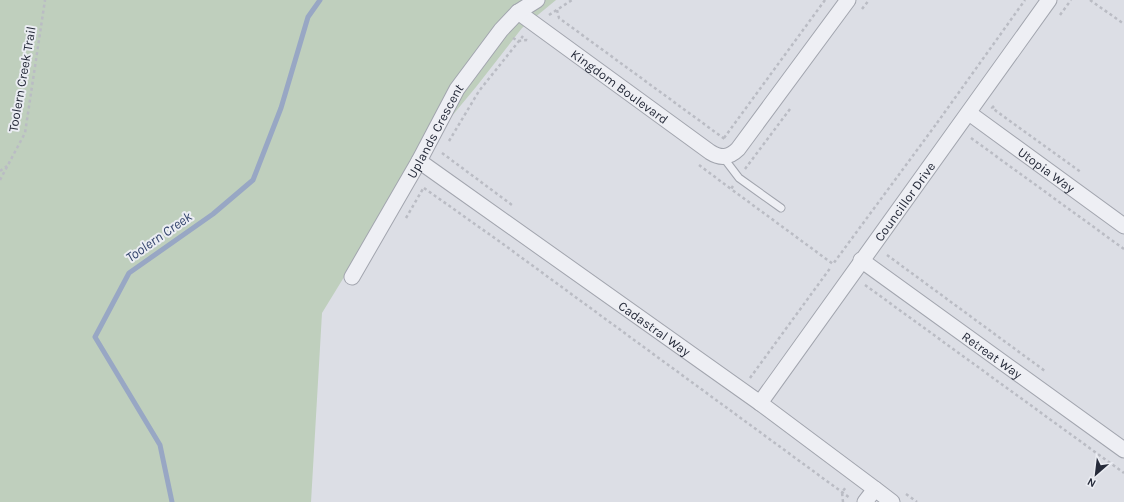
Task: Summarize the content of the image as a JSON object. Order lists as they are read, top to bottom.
{
  "streets": {
    "street": [
      "Kingdom Boulevard",
      "Uplands Crescent",
      "Utopia Way",
      "Councillor Drive",
      "Cadastral Way",
      "Retreat Way"
    ],
    "path": ["Toolern Creek Trail"]
  },
  "crossings": [
    ["Kingdom Boulevard", "Uplands Crescent"],
    ["Uplands Crescent", "Cadastral Way"],
    ["Utopia Way", "Councillor Drive"],
    ["Councillor Drive", "Cadastral Way"],
    ["Councillor Drive", "Retreat Way"]
  ],
  "water": ["Toolern Creek"],
  "north": "bottom left"
}
